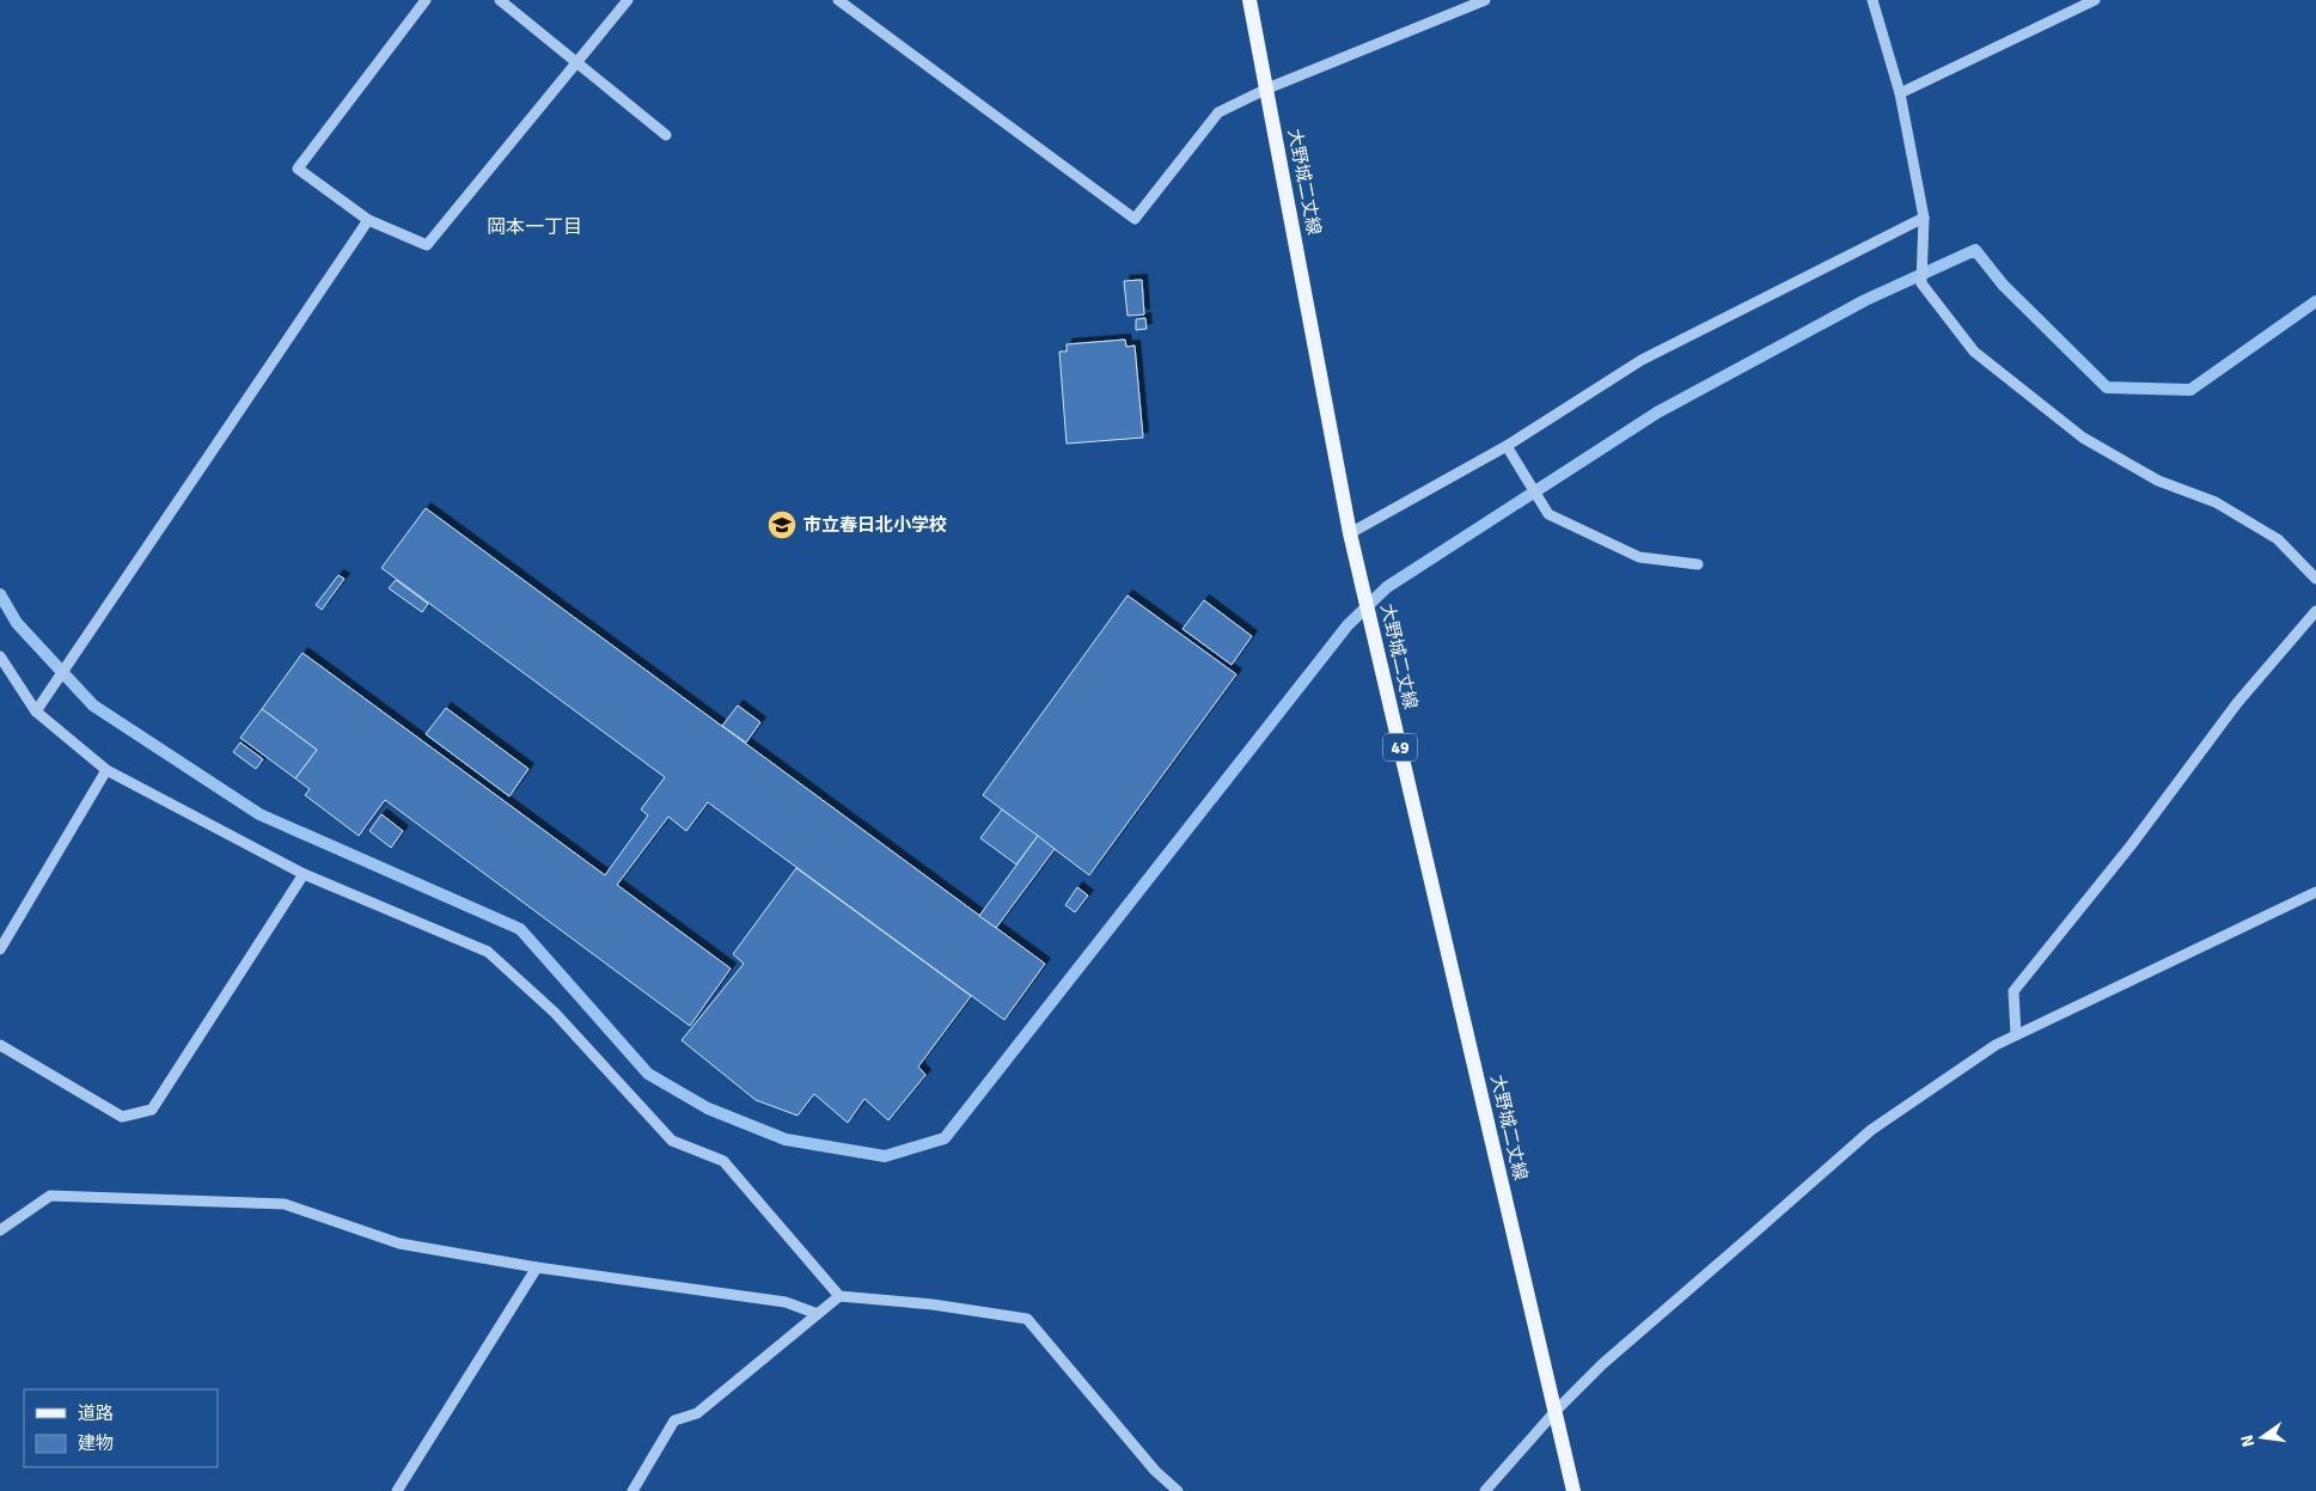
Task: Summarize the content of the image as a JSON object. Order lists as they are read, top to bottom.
{
  "streets": {
    "main road": ["大野城二丈線", "49"]
  },
  "districts": ["岡本一丁目"],
  "places": {
    "school or university": ["市立春日北小学校"]
  },
  "legend": ["道路", "建物"],
  "north": "left"
}
